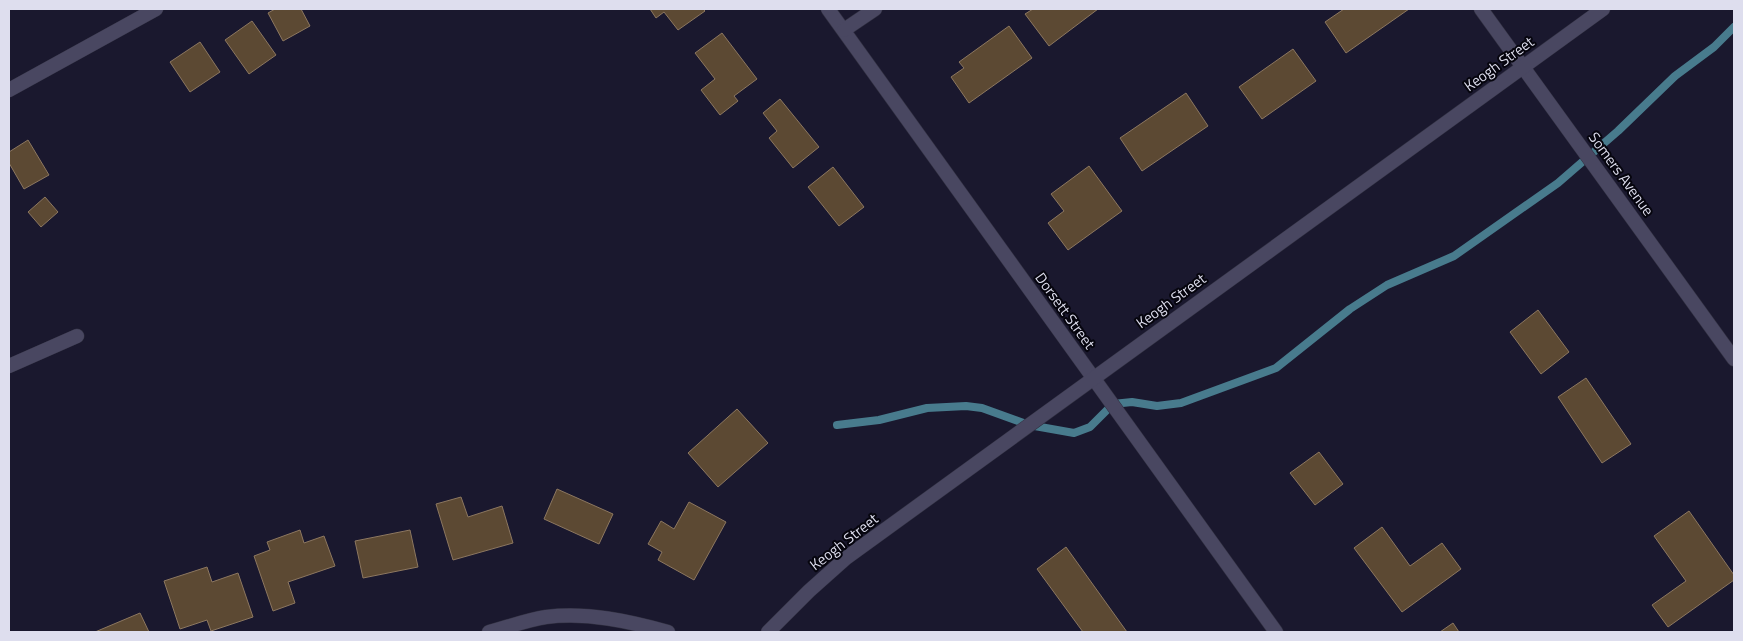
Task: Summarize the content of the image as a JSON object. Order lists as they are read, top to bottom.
{
  "streets": {
    "street": ["Keogh Street", "Somers Avenue", "Dorsett Street"]
  },
  "crossings": [
    ["Keogh Street", "Somers Avenue"],
    ["Keogh Street", "Dorsett Street"]
  ]
}
